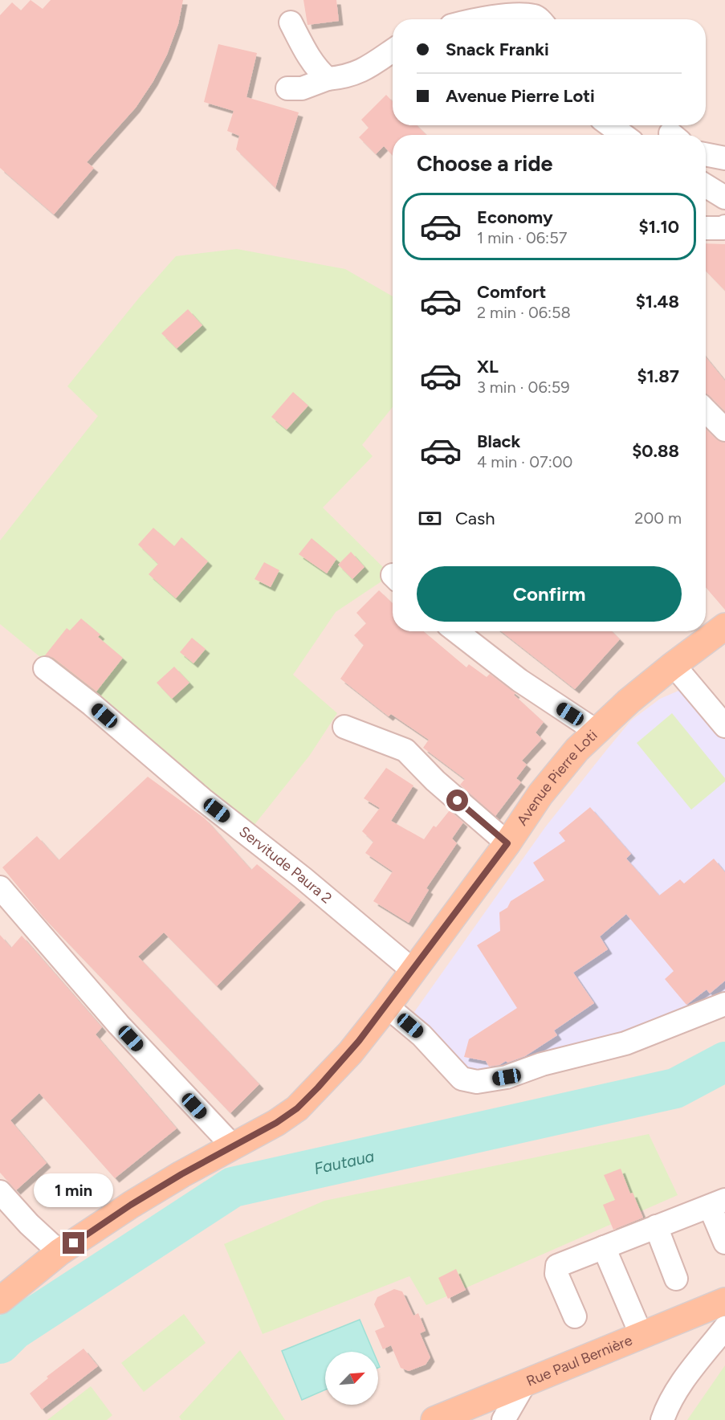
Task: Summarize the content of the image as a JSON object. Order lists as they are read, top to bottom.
{
  "streets": {
    "main road": ["Avenue Pierre Loti", "Rue Paul Bernière"],
    "street": ["Servitude Paura 2"]
  },
  "crossings": [
    ["Avenue Pierre Loti", "Servitude Paura 2"]
  ],
  "water": ["Fautaua"],
  "north": "top right",
  "page": {
    "banner": ["Snack Franki", "Avenue Pierre Loti"],
    "heading": "Choose a ride",
    "list": [
      {
        "name": "Economy",
        "note": "1 min · 06:57",
        "value": "$1.10"
      },
      {
        "name": "Comfort",
        "note": "2 min · 06:58",
        "value": "$1.48"
      },
      {
        "name": "XL",
        "note": "3 min · 06:59",
        "value": "$1.87"
      },
      {
        "name": "Black",
        "note": "4 min · 07:00",
        "value": "$0.88"
      }
    ],
    "pay": ["Cash", "200 m"],
    "buttons": "Confirm",
    "bubble": "1 min"
  }
}
